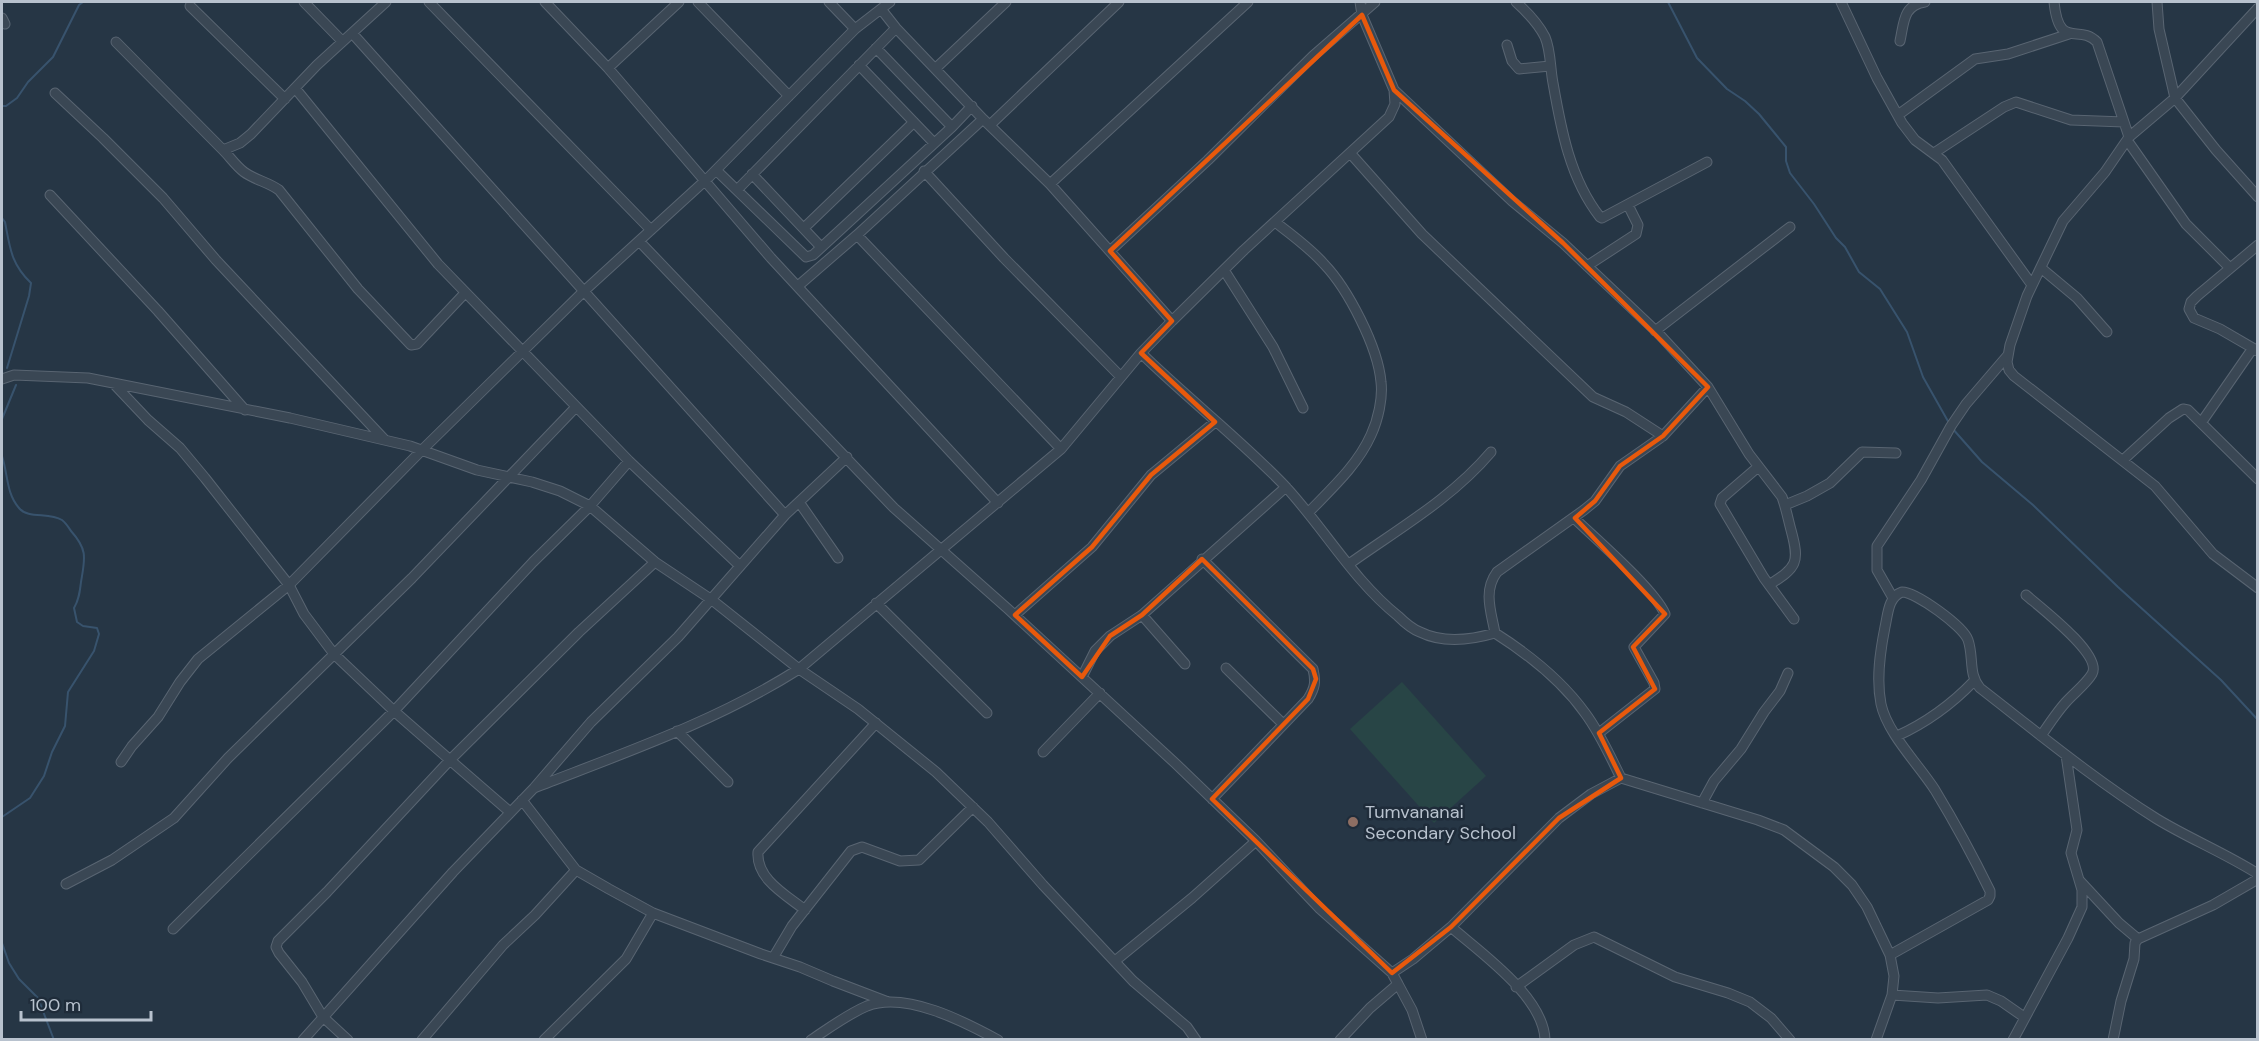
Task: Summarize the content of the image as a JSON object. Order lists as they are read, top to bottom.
{
  "places": ["Tumvananai Secondary School"],
  "scale_bar": "100 m"
}
